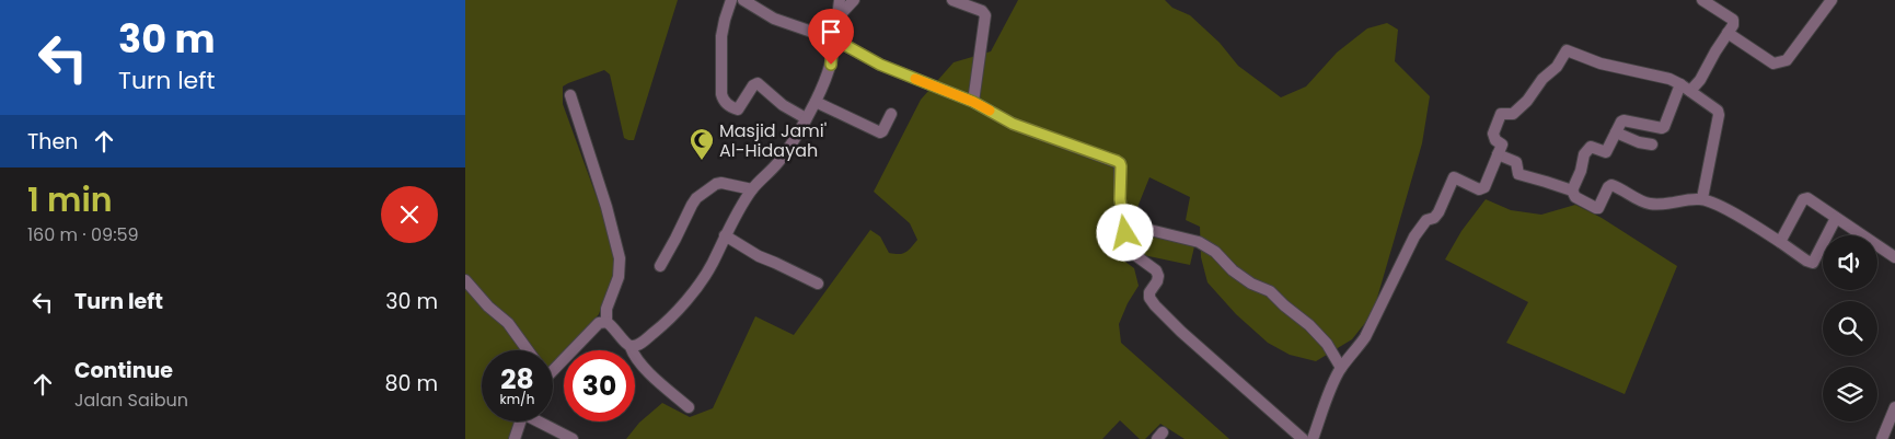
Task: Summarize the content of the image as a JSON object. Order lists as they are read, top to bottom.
{
  "places": {
    "mosque": ["Masjid Jami' Al-Hidayah"]
  },
  "page": {
    "turn": ["30 m", "Turn left"],
    "then": "Then",
    "heading": ["1 min", "160 m · 09:59"],
    "list": [
      {
        "name": "Turn left",
        "value": "30 m"
      },
      {
        "name": "Continue",
        "note": "Jalan Saibun",
        "value": "80 m"
      }
    ],
    "speed": "28 km/h",
    "limit": "30"
  }
}
